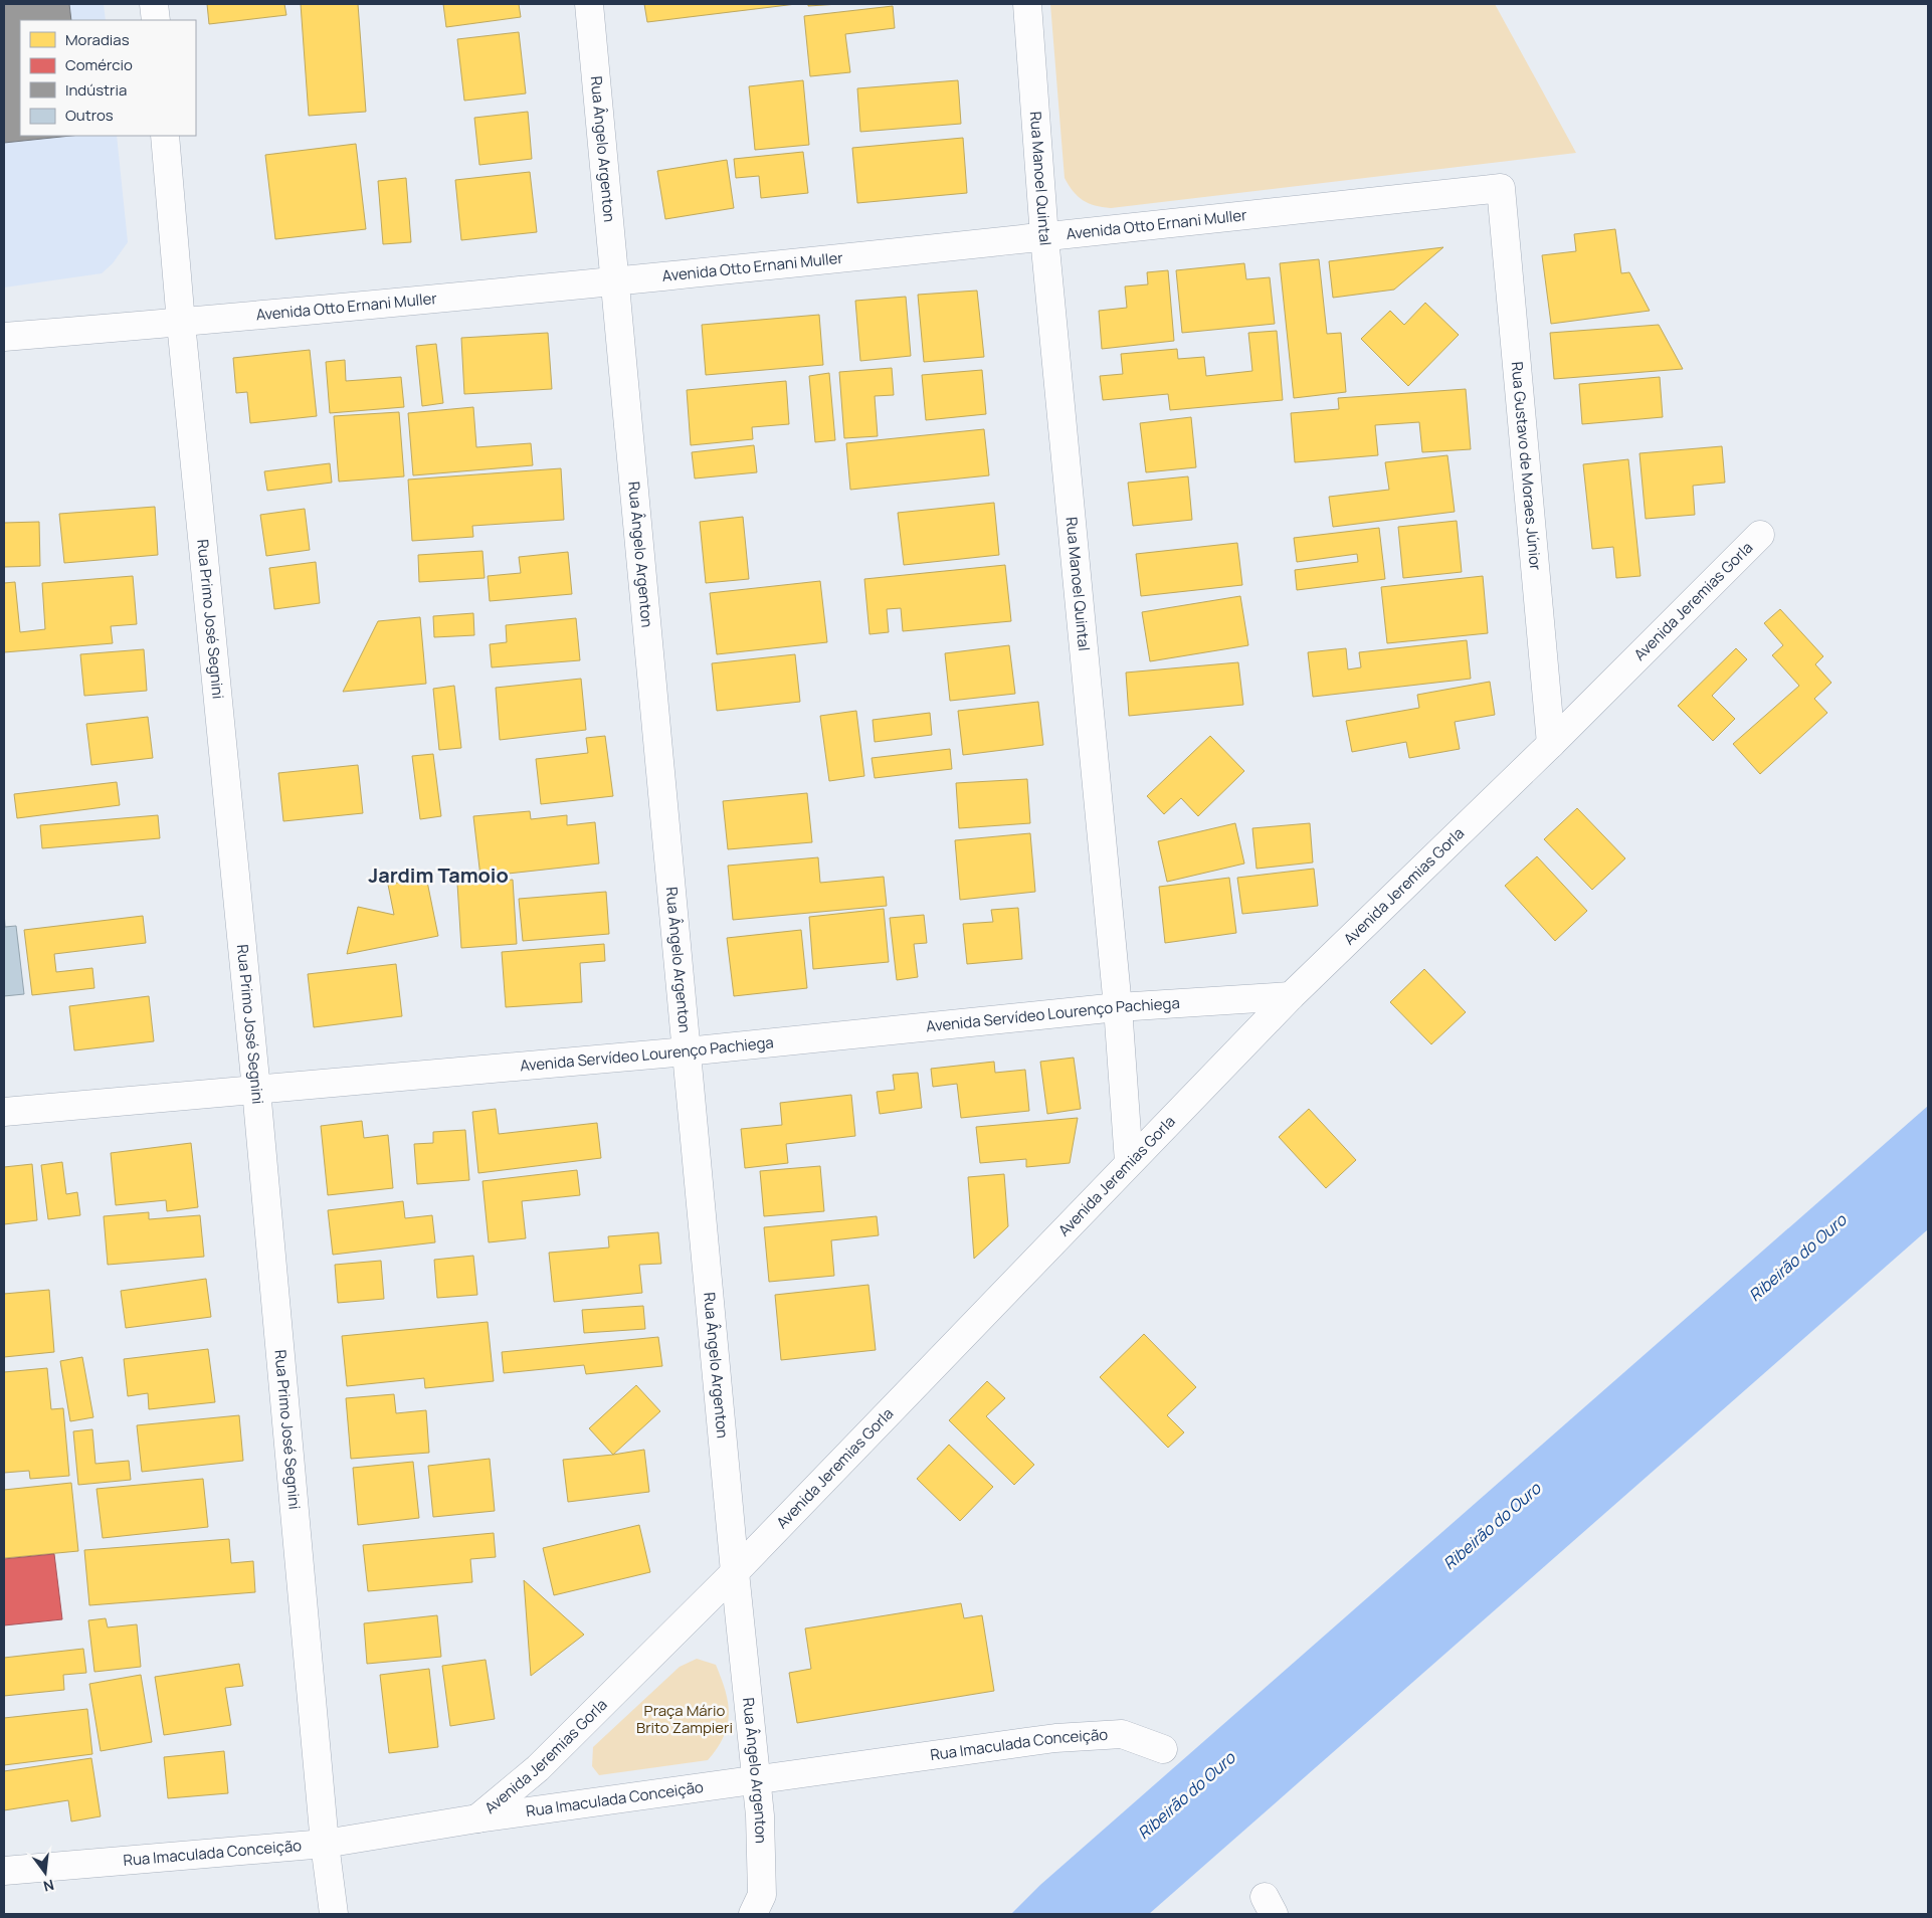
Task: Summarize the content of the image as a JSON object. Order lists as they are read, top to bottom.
{
  "streets": {
    "street": [
      "Rua Ângelo Argenton",
      "Rua Manoel Quintal",
      "Avenida Otto Ernani Muller",
      "Rua Gustavo de Moraes Júnior",
      "Avenida Jeremias Gorla",
      "Rua Primo José Segnini",
      "Avenida Servídeo Lourenço Pachiega",
      "Rua Imaculada Conceição"
    ]
  },
  "crossings": [
    ["Rua Ângelo Argenton", "Avenida Otto Ernani Muller"],
    ["Rua Ângelo Argenton", "Avenida Jeremias Gorla"],
    ["Rua Ângelo Argenton", "Avenida Servídeo Lourenço Pachiega"],
    ["Rua Ângelo Argenton", "Rua Imaculada Conceição"],
    ["Rua Manoel Quintal", "Avenida Otto Ernani Muller"],
    ["Rua Manoel Quintal", "Avenida Jeremias Gorla"],
    ["Rua Manoel Quintal", "Avenida Servídeo Lourenço Pachiega"],
    ["Avenida Otto Ernani Muller", "Rua Gustavo de Moraes Júnior"],
    ["Avenida Otto Ernani Muller", "Rua Primo José Segnini"],
    ["Rua Gustavo de Moraes Júnior", "Avenida Jeremias Gorla"],
    ["Avenida Jeremias Gorla", "Avenida Servídeo Lourenço Pachiega"],
    ["Avenida Jeremias Gorla", "Rua Imaculada Conceição"],
    ["Rua Primo José Segnini", "Avenida Servídeo Lourenço Pachiega"],
    ["Rua Primo José Segnini", "Rua Imaculada Conceição"]
  ],
  "districts": ["Jardim Tamoio"],
  "water": ["Ribeirão do Ouro"],
  "parks": ["Praça Mário Brito Zampieri"],
  "legend": [
    "Moradias",
    "Comércio",
    "Indústria",
    "Outros"
  ],
  "north": "bottom"
}
